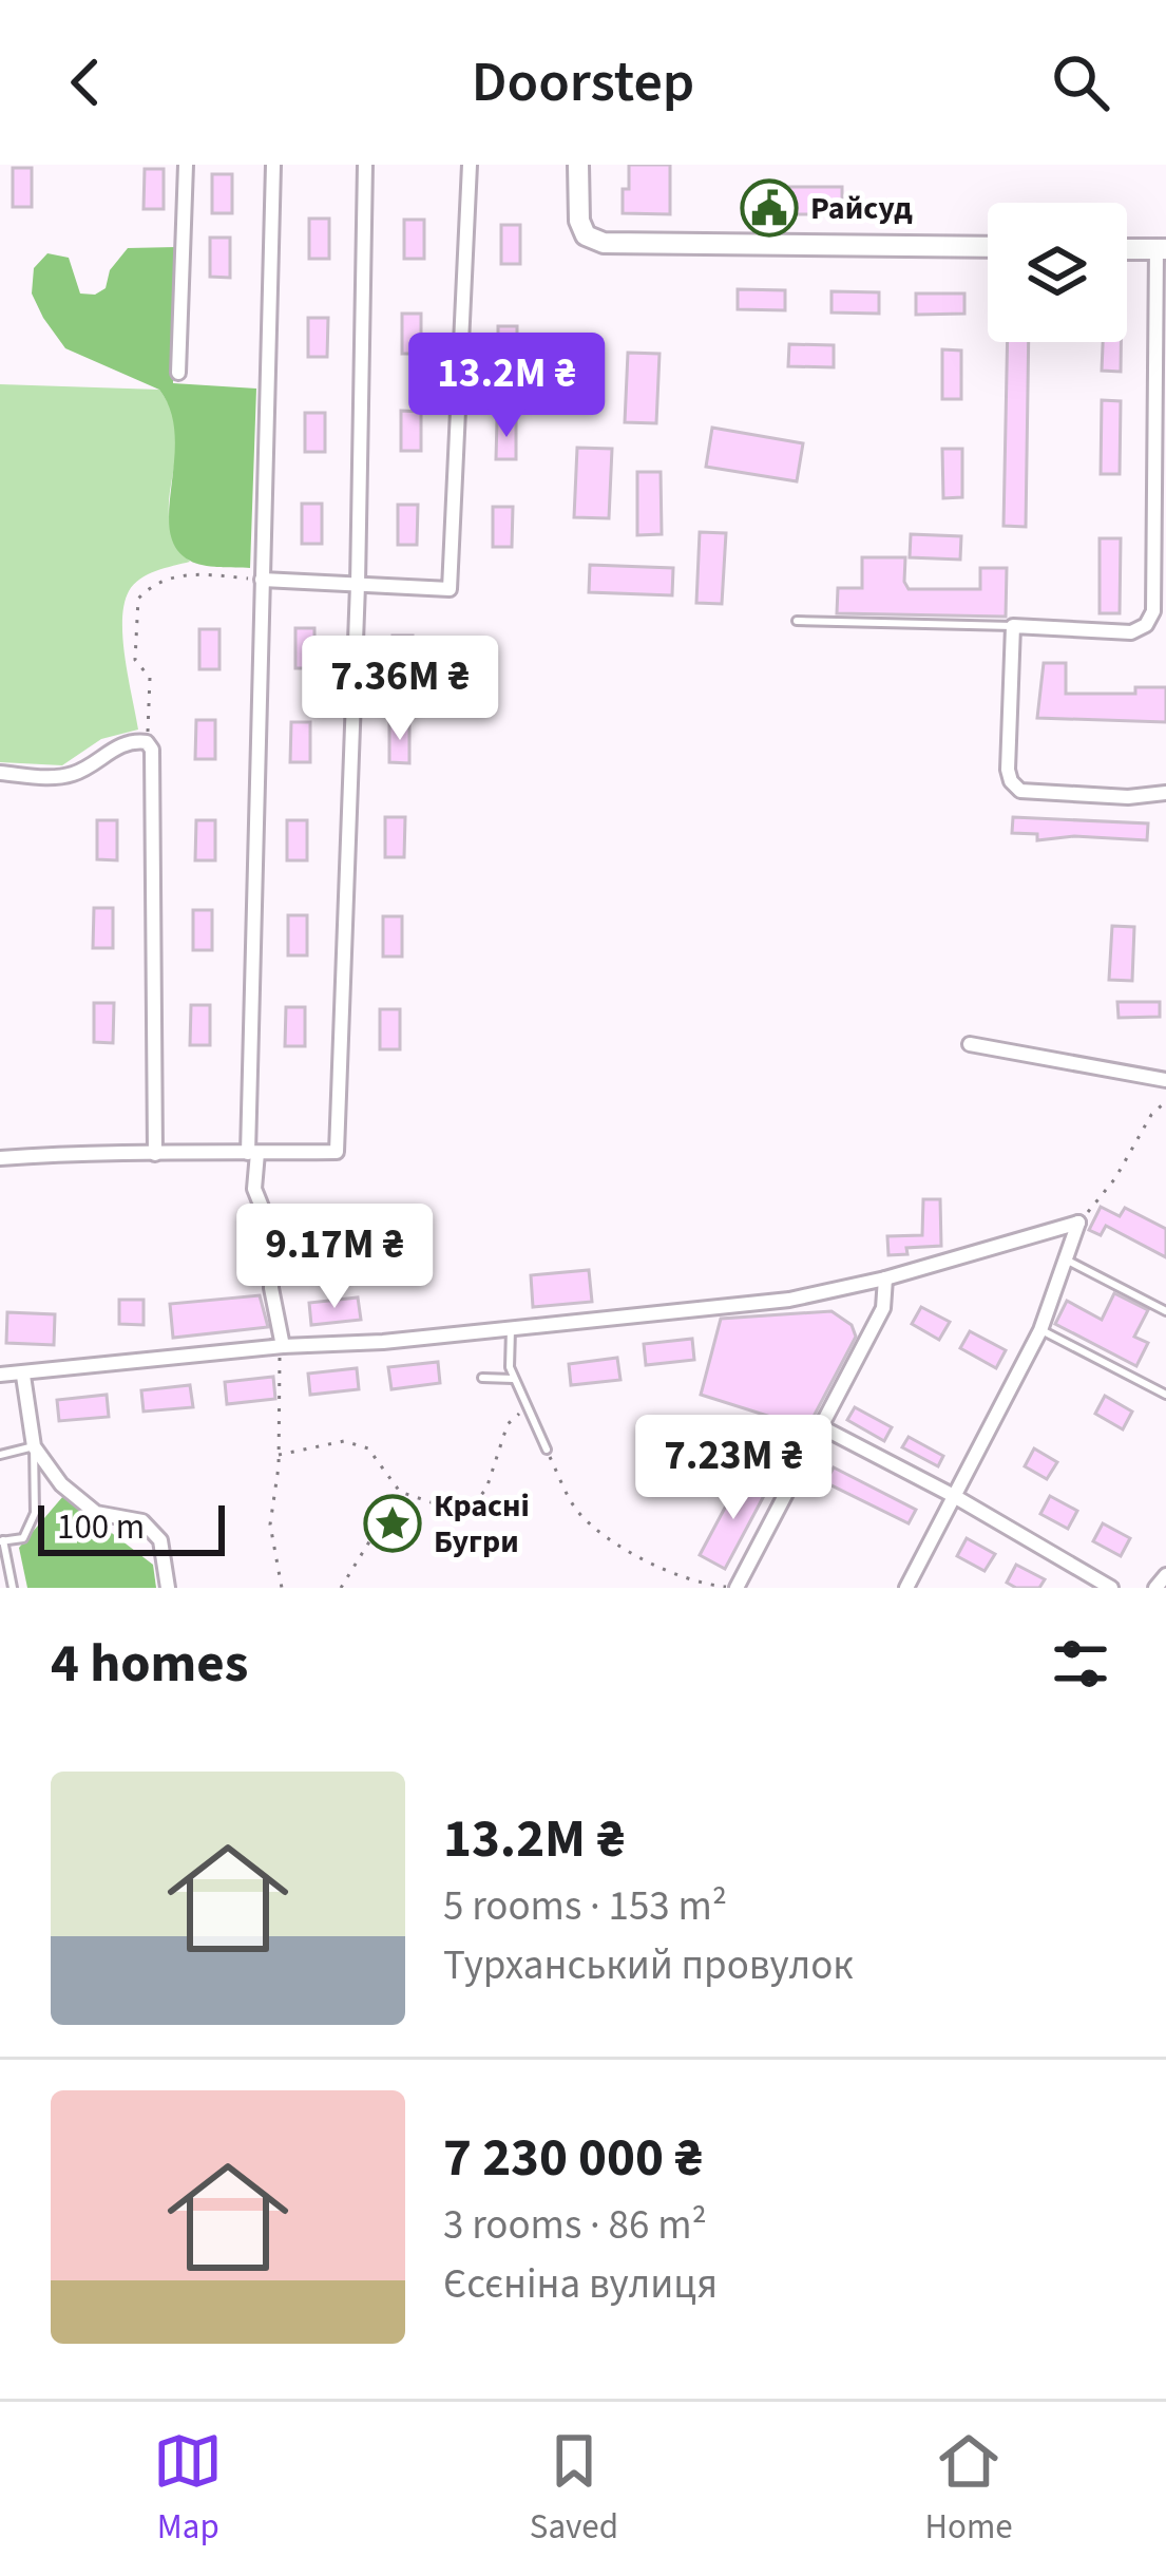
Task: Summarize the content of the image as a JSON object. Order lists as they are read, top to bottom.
{
  "places": {
    "public building": ["Райсуд"],
    "place": ["Красні Бугри"]
  },
  "scale_bar": "100 m",
  "page": {
    "header": "Doorstep",
    "price": [
      "13.2M ₴",
      "7.36M ₴",
      "9.17M ₴",
      "7.23M ₴"
    ],
    "scale": "100 m",
    "heading": "4 homes",
    "list": [
      {
        "name": "13.2M ₴",
        "note": "5 rooms · 153 m² · Турханський провулок"
      },
      {
        "name": "7 230 000 ₴",
        "note": "3 rooms · 86 m² · Єсєніна вулиця"
      }
    ],
    "tabs": ["Map", "Saved", "Home"]
  }
}
